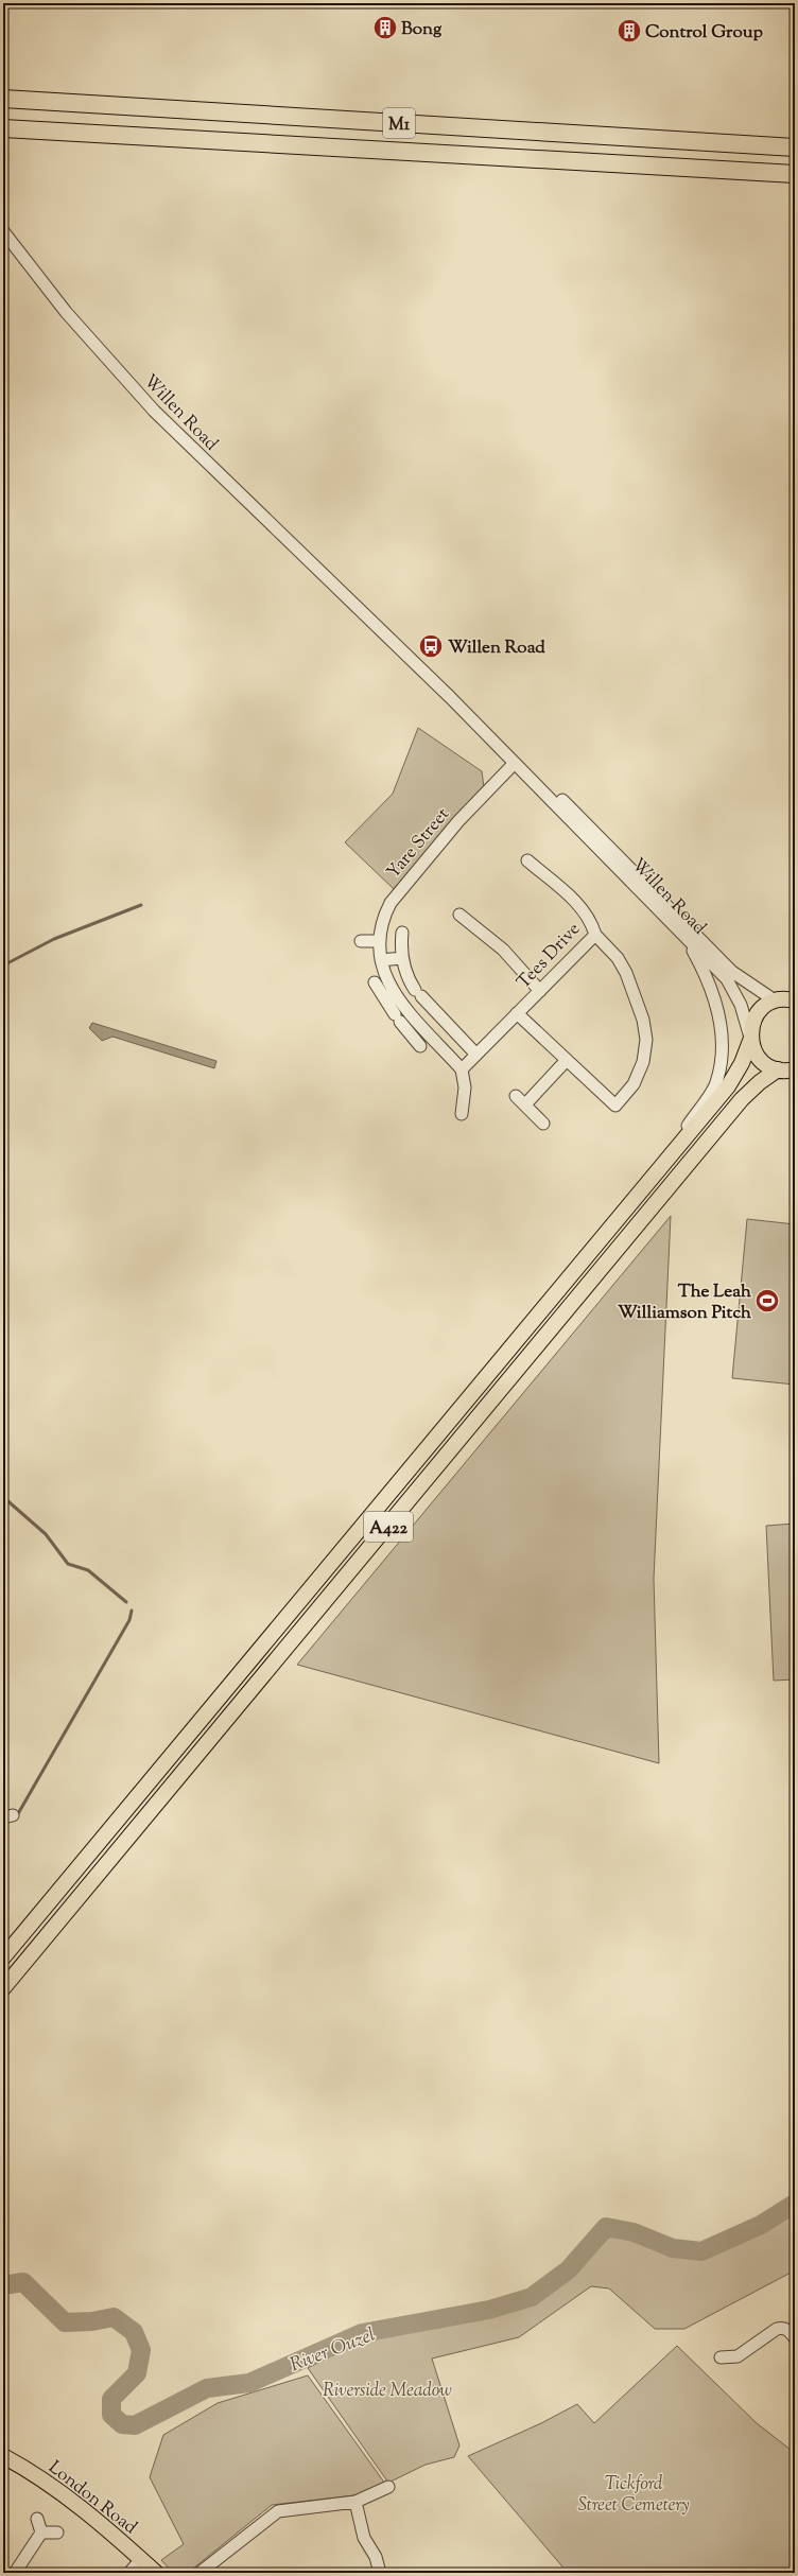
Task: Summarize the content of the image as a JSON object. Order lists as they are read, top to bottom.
{
  "streets": {
    "highway": ["M1"],
    "main road": ["A422", "London Road"],
    "street": ["Willen Road", "Yare Street", "Tees Drive"]
  },
  "crossings": [
    ["Willen Road", "Yare Street"],
    ["Willen Road", "A422"],
    ["Yare Street", "Tees Drive"]
  ],
  "water": ["River Ouzel"],
  "parks": ["Riverside Meadow", "Tickford Street Cemetery"],
  "places": {
    "building": ["Bong", "Control Group"],
    "bus stop": ["Willen Road"],
    "sports": ["The Leah Williamson Pitch"]
  }
}
